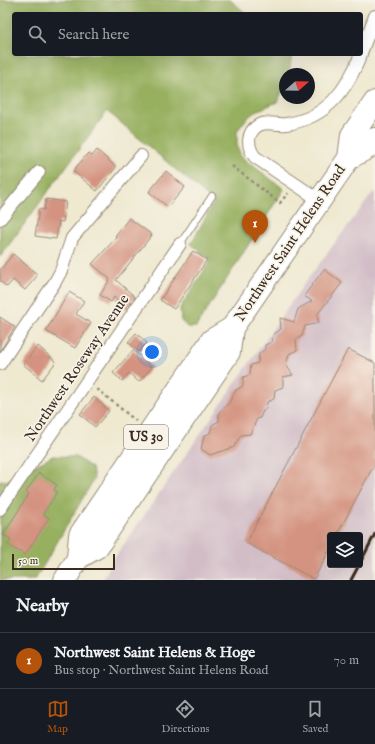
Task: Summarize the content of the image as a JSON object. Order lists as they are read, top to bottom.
{
  "streets": {
    "highway": ["Northwest Saint Helens Road", "US 30"],
    "street": ["Northwest Roseway Avenue"]
  },
  "scale_bar": "50 m",
  "north": "right",
  "page": {
    "search": "Search here",
    "pins": "1",
    "scale": "50 m",
    "heading": "Nearby",
    "list": [
      {
        "mark": "1",
        "name": "Northwest Saint Helens & Hoge",
        "note": "Bus stop · Northwest Saint Helens Road",
        "value": "70 m"
      }
    ],
    "nav": ["Map", "Directions", "Saved"]
  }
}
